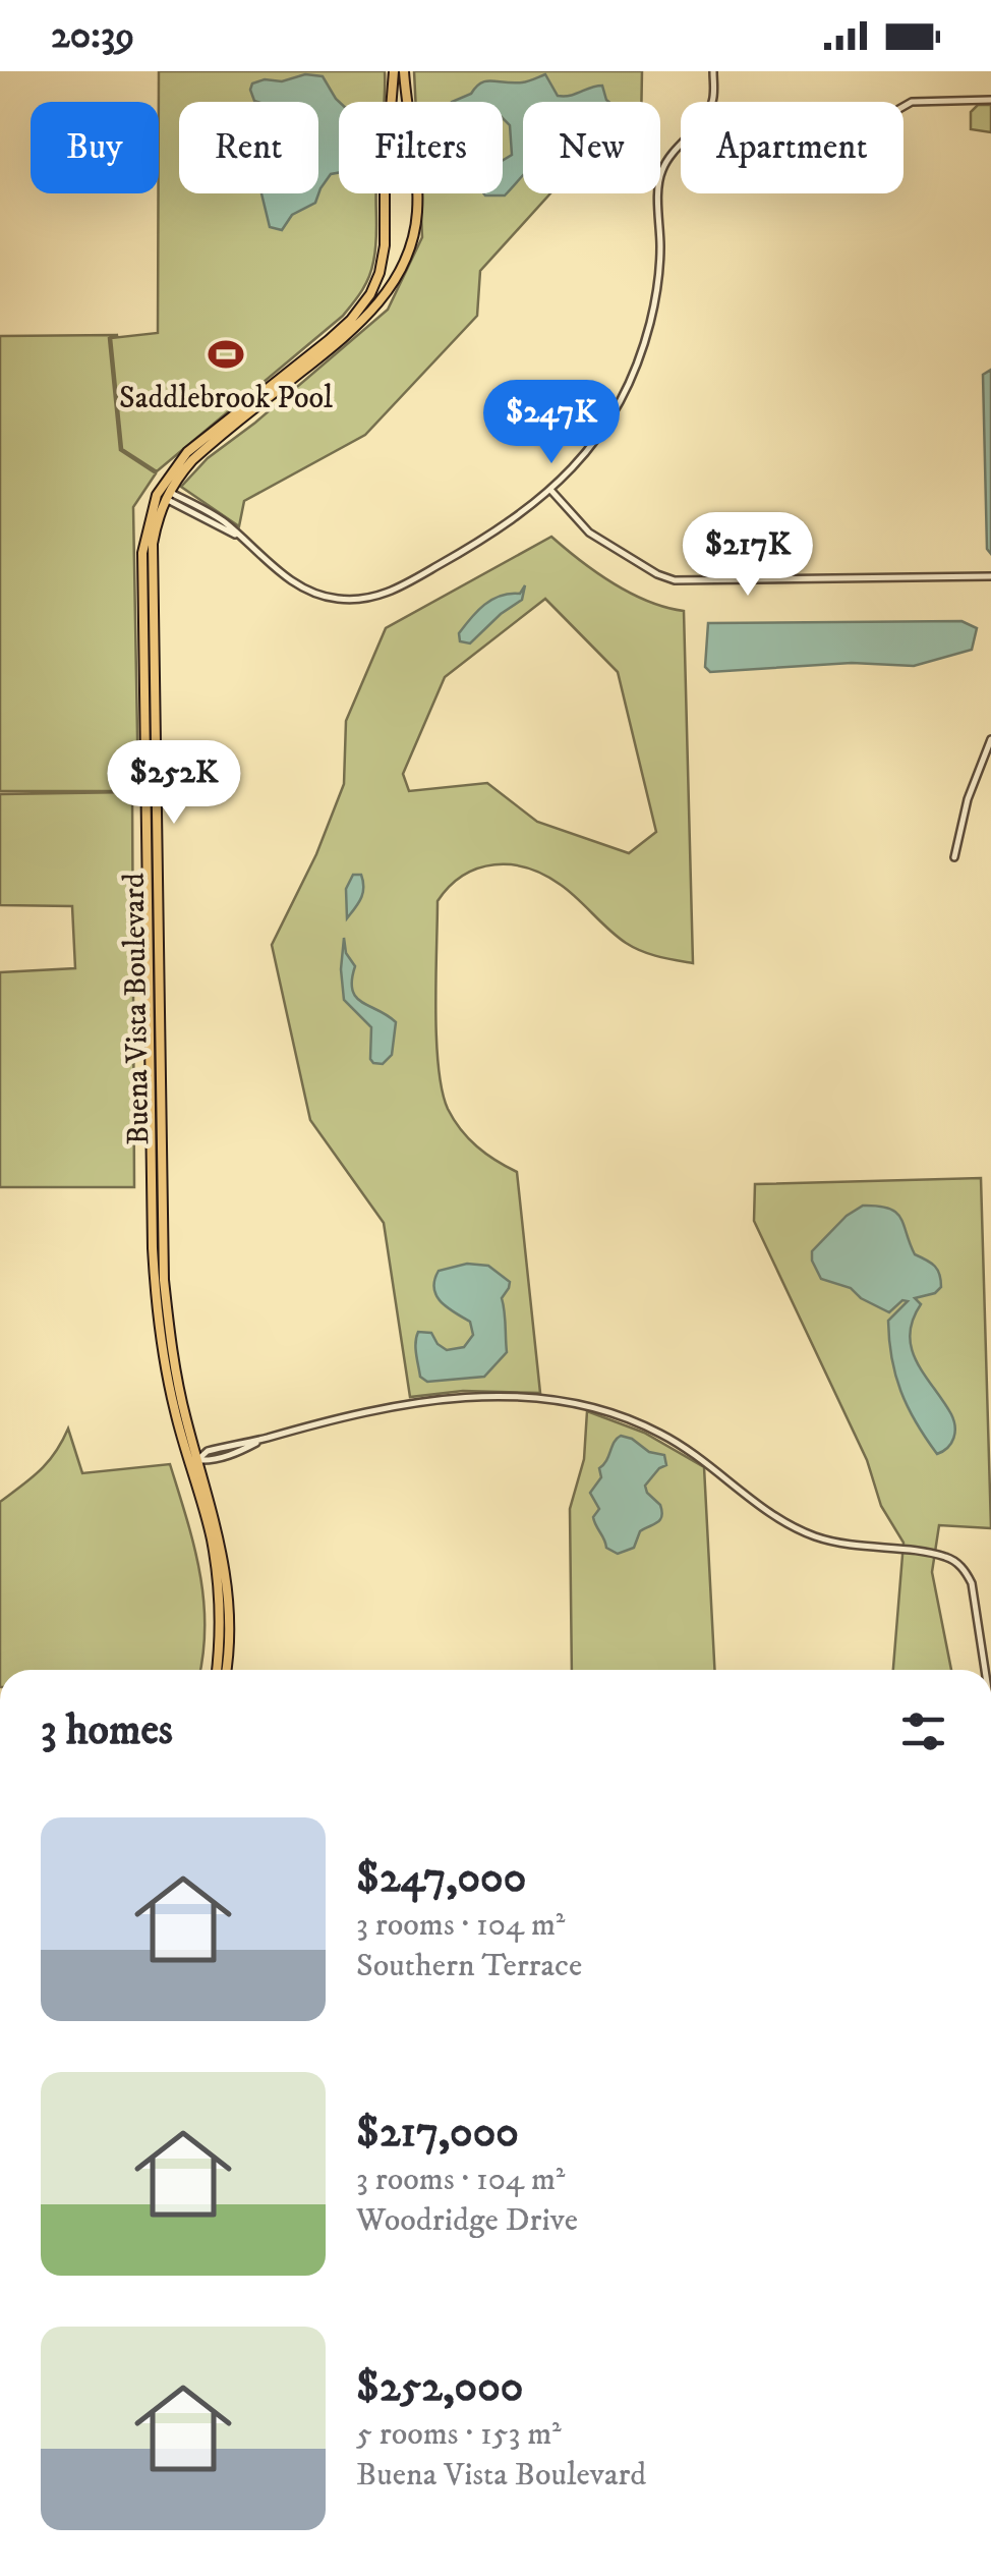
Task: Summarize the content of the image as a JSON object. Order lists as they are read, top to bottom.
{
  "streets": {
    "main road": ["Buena Vista Boulevard"]
  },
  "places": {
    "sports": ["Saddlebrook Pool"]
  },
  "page": {
    "status": "20:39",
    "chip": [
      "Buy",
      "Rent",
      "Filters",
      "New",
      "Apartment"
    ],
    "price": ["$247K", "$217K", "$252K"],
    "heading": "3 homes",
    "list": [
      {
        "name": "$247,000",
        "note": "3 rooms · 104 m² · Southern Terrace"
      },
      {
        "name": "$217,000",
        "note": "3 rooms · 104 m² · Woodridge Drive"
      },
      {
        "name": "$252,000",
        "note": "5 rooms · 153 m² · Buena Vista Boulevard"
      }
    ]
  }
}
